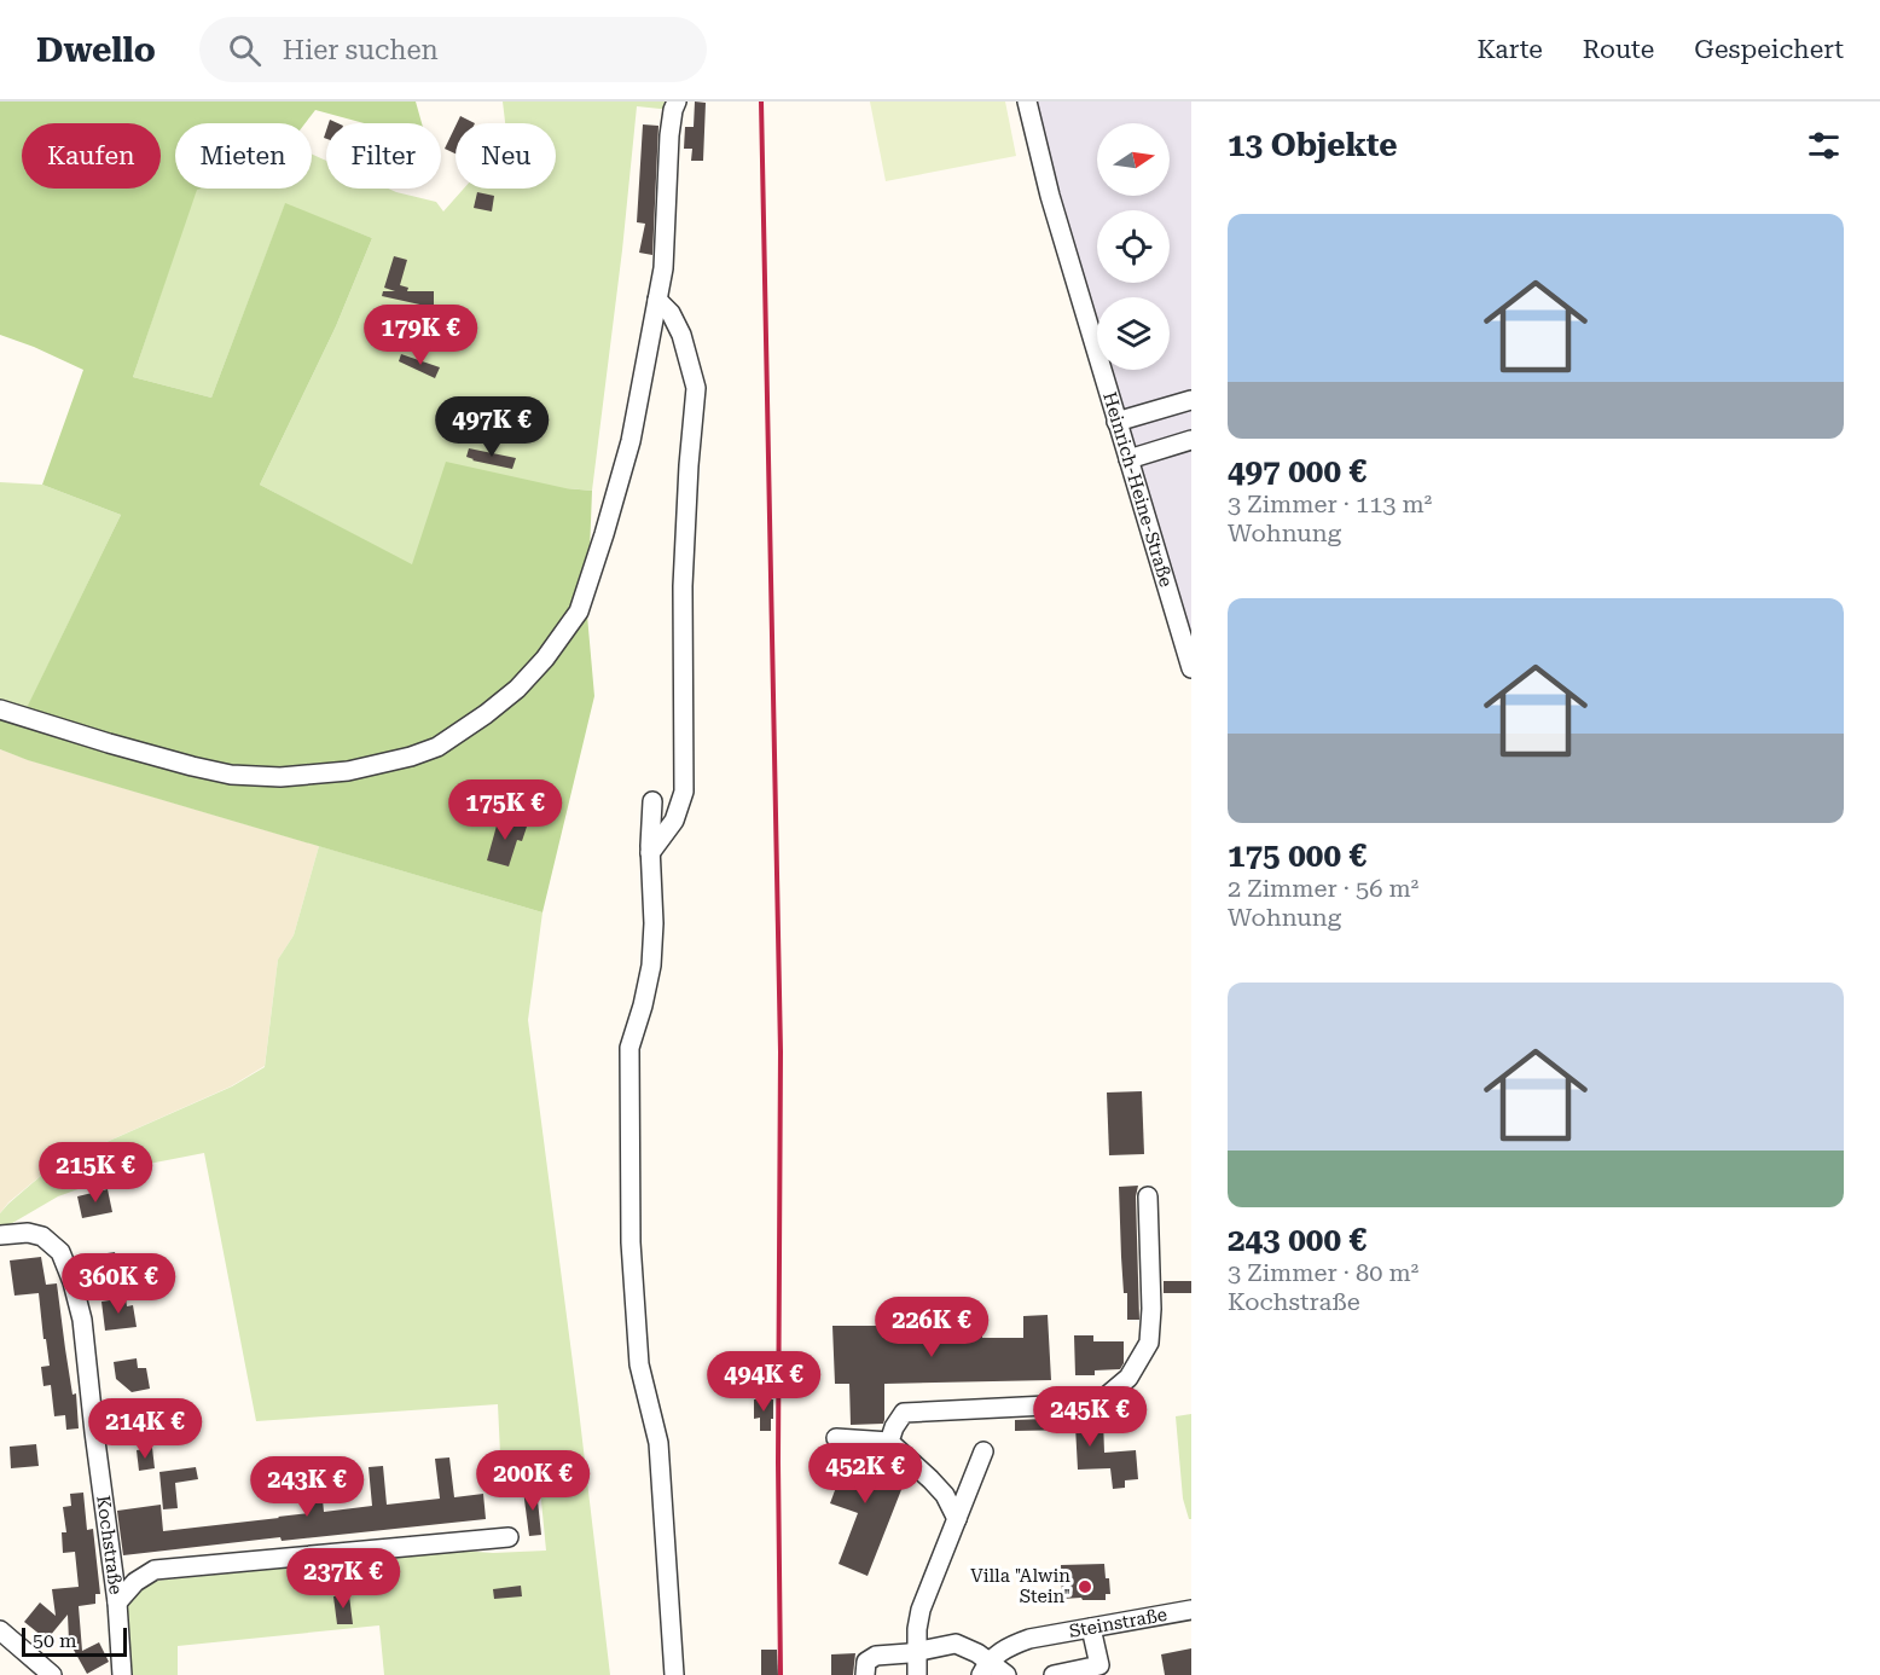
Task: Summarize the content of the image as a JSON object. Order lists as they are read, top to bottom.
{
  "streets": {
    "street": ["Heinrich-Heine-Straße", "Kochstraße", "Steinstraße"]
  },
  "places": ["Villa \"Alwin Stein\""],
  "scale_bar": "50 m",
  "north": "right",
  "page": {
    "header": "Dwello",
    "search": "Hier suchen",
    "nav": ["Karte", "Route", "Gespeichert"],
    "heading": "13 Objekte",
    "chip": [
      "Kaufen",
      "Mieten",
      "Filter",
      "Neu"
    ],
    "list": [
      {
        "name": "497 000 €",
        "note": "3 Zimmer · 113 m² · Wohnung"
      },
      {
        "name": "175 000 €",
        "note": "2 Zimmer · 56 m² · Wohnung"
      },
      {
        "name": "243 000 €",
        "note": "3 Zimmer · 80 m² · Kochstraße"
      }
    ],
    "price": [
      "179K €",
      "497K €",
      "175K €",
      "215K €",
      "360K €",
      "226K €",
      "494K €",
      "245K €",
      "214K €",
      "452K €",
      "200K €",
      "243K €",
      "237K €"
    ],
    "scale": "50 m"
  }
}
